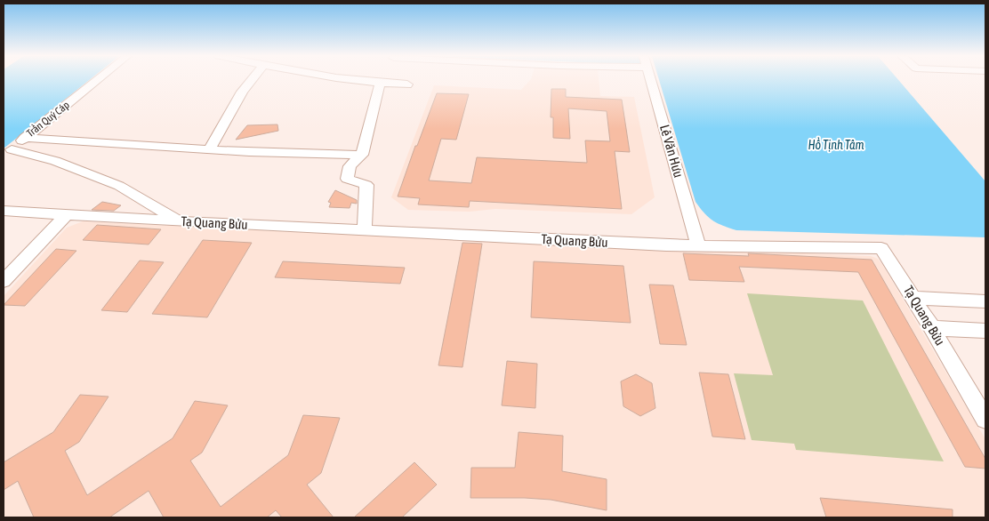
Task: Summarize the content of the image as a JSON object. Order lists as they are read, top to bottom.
{
  "streets": {
    "street": ["Trần Quý Cáp", "Lê Văn Hưu", "Tạ Quang Bửu"]
  },
  "crossings": [
    ["Lê Văn Hưu", "Tạ Quang Bửu"]
  ],
  "water": ["Hồ Tịnh Tâm"]
}
